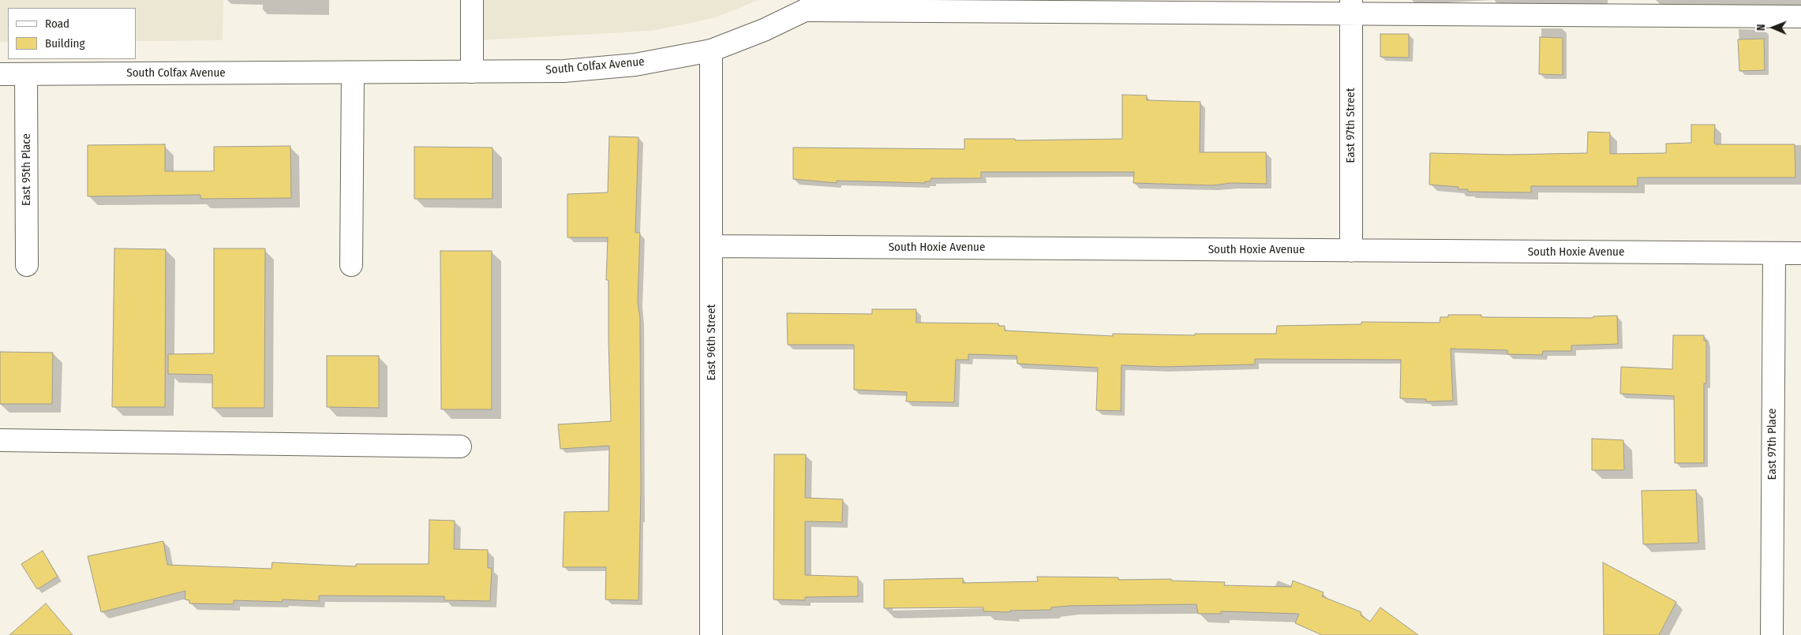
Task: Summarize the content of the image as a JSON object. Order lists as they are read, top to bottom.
{
  "streets": {
    "street": [
      "South Colfax Avenue",
      "East 97th Street",
      "East 95th Place",
      "South Hoxie Avenue",
      "East 96th Street",
      "East 97th Place"
    ]
  },
  "crossings": [
    ["South Colfax Avenue", "East 95th Place"],
    ["South Colfax Avenue", "East 96th Street"],
    ["East 97th Street", "South Hoxie Avenue"],
    ["South Hoxie Avenue", "East 96th Street"],
    ["South Hoxie Avenue", "East 97th Place"]
  ],
  "legend": ["Road", "Building"],
  "north": "left"
}
